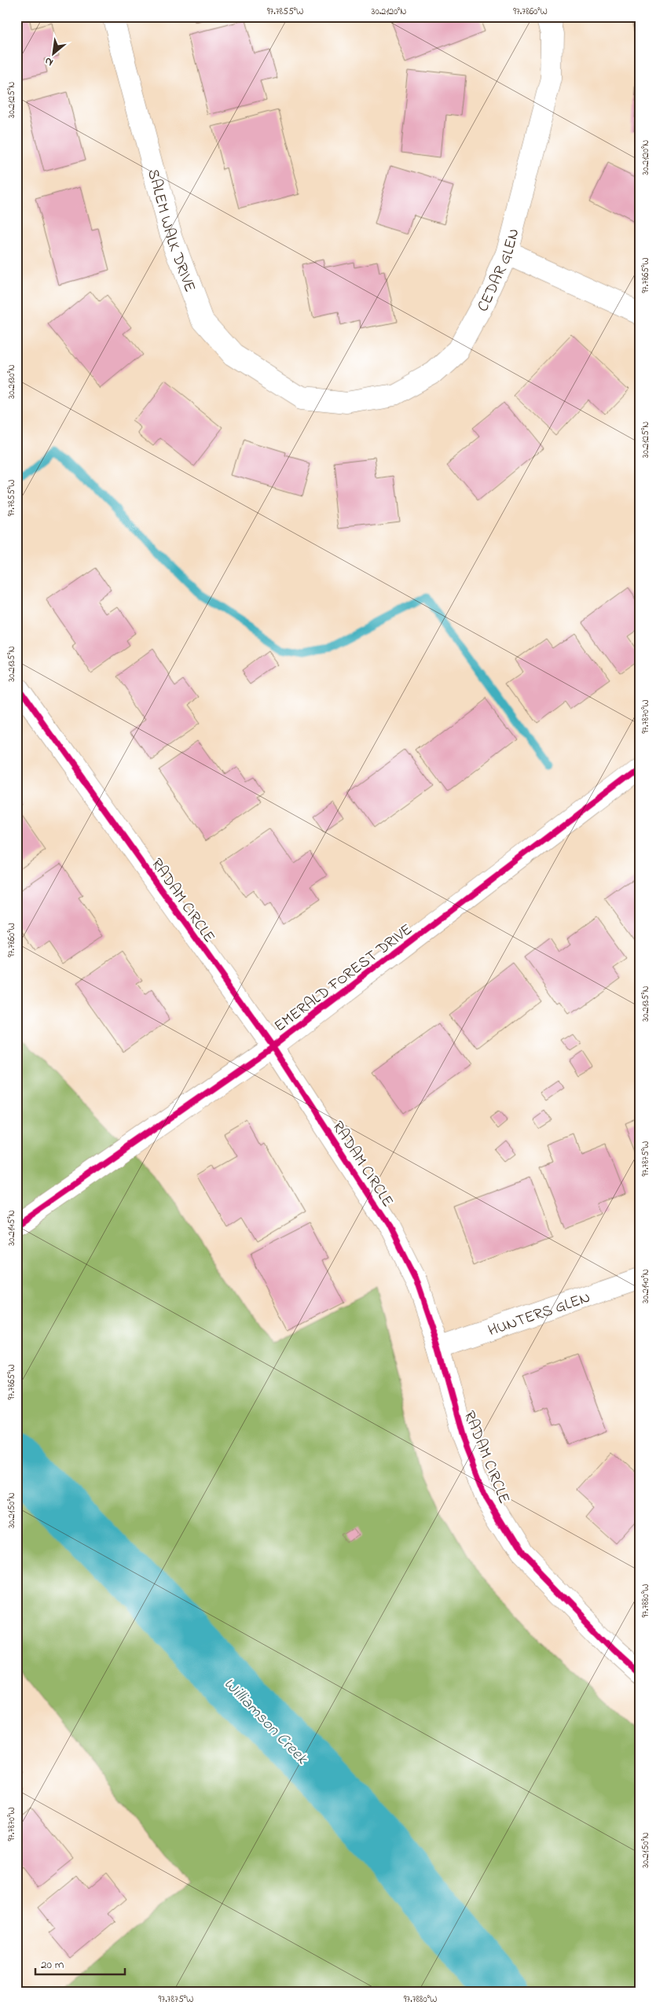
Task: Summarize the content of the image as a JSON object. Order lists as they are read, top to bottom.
{
  "streets": {
    "street": [
      "SALEM WALK DRIVE",
      "CEDAR GLEN",
      "RADAM CIRCLE",
      "EMERALD FOREST DRIVE",
      "HUNTERS GLEN"
    ]
  },
  "crossings": [
    ["SALEM WALK DRIVE", "CEDAR GLEN"],
    ["RADAM CIRCLE", "EMERALD FOREST DRIVE"],
    ["RADAM CIRCLE", "HUNTERS GLEN"]
  ],
  "water": ["Williamson Creek"],
  "scale_bar": "20 m",
  "north": "bottom left",
  "coordinates": [
    "97.7855°W",
    "30.2120°N",
    "97.7860°W",
    "30.2125°N",
    "97.7865°W",
    "30.2130°N",
    "30.2135°N",
    "97.7870°W",
    "97.7875°W",
    "30.2145°N",
    "30.2140°N",
    "30.2150°N",
    "97.7880°W"
  ]
}
